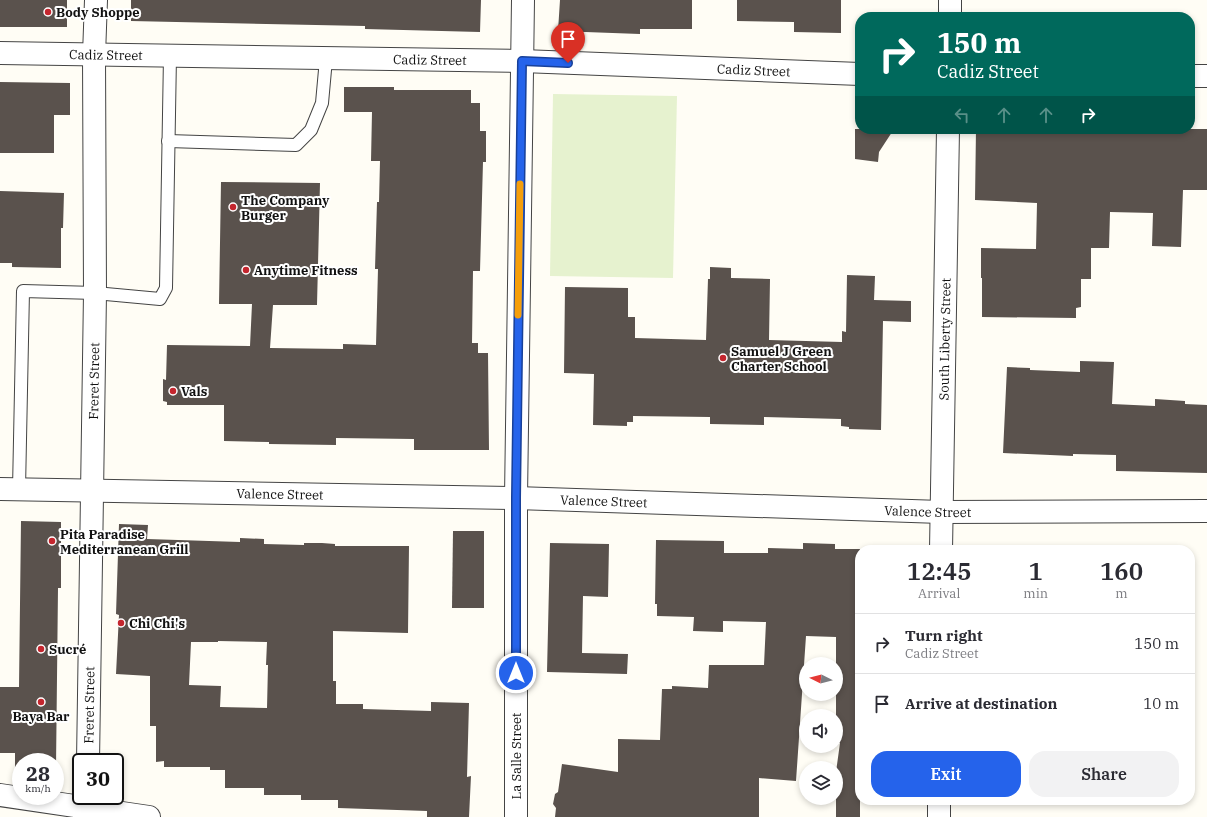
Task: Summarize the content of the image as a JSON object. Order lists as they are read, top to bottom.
{
  "streets": {
    "street": [
      "Cadiz Street",
      "South Liberty Street",
      "Freret Street",
      "Valence Street",
      "La Salle Street"
    ]
  },
  "crossings": [
    ["Cadiz Street", "Freret Street"],
    ["Cadiz Street", "La Salle Street"],
    ["South Liberty Street", "Valence Street"],
    ["Freret Street", "Valence Street"],
    ["Valence Street", "La Salle Street"]
  ],
  "places": [
    "Body Shoppe",
    "The Company Burger",
    "Anytime Fitness",
    "Samuel J Green Charter School",
    "Vals",
    "Pita Paradise Mediterranean Grill",
    "Chi Chi's",
    "Sucré",
    "Baya Bar"
  ],
  "north": "left",
  "page": {
    "turn": ["150 m", "Cadiz Street"],
    "eta": [
      "12:45",
      "Arrival",
      "1",
      "min",
      "160",
      "m"
    ],
    "list": [
      {
        "name": "Turn right",
        "note": "Cadiz Street",
        "value": "150 m"
      },
      {
        "name": "Arrive at destination",
        "value": "10 m"
      }
    ],
    "buttons": ["Exit", "Share"],
    "speed": "28 km/h",
    "limit": "30"
  }
}
